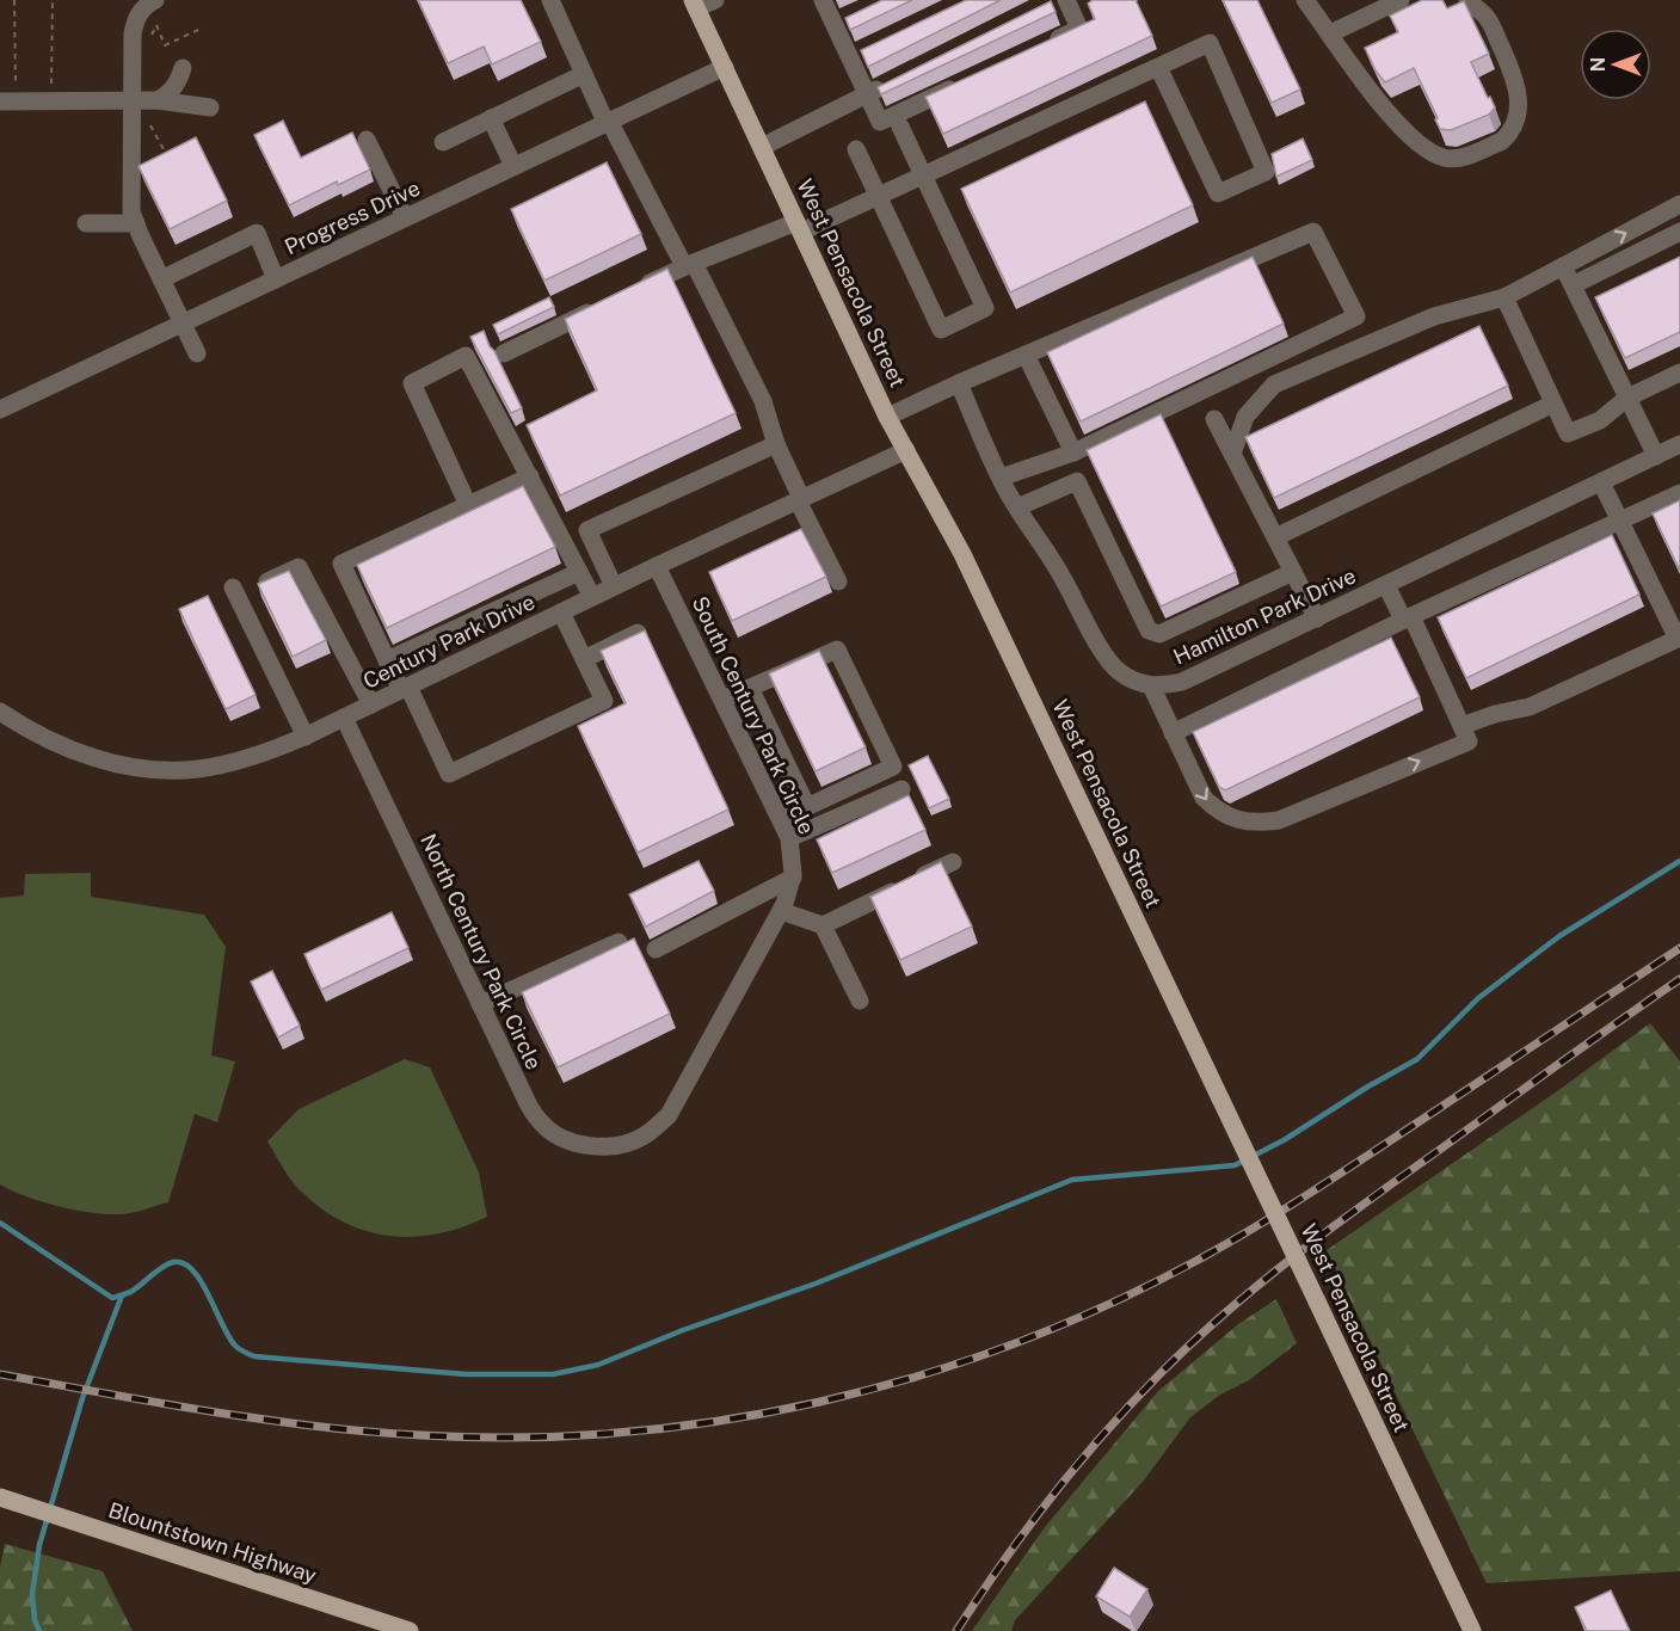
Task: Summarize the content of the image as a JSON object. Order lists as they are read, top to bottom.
{
  "streets": {
    "main road": ["West Pensacola Street", "Blountstown Highway"],
    "street": [
      "Progress Drive",
      "Hamilton Park Drive",
      "Century Park Drive",
      "South Century Park Circle",
      "North Century Park Circle"
    ]
  },
  "crossings": [
    ["Progress Drive", "West Pensacola Street"],
    ["West Pensacola Street", "Century Park Drive"],
    ["Century Park Drive", "South Century Park Circle"],
    ["Century Park Drive", "North Century Park Circle"]
  ],
  "north": "left"
}
